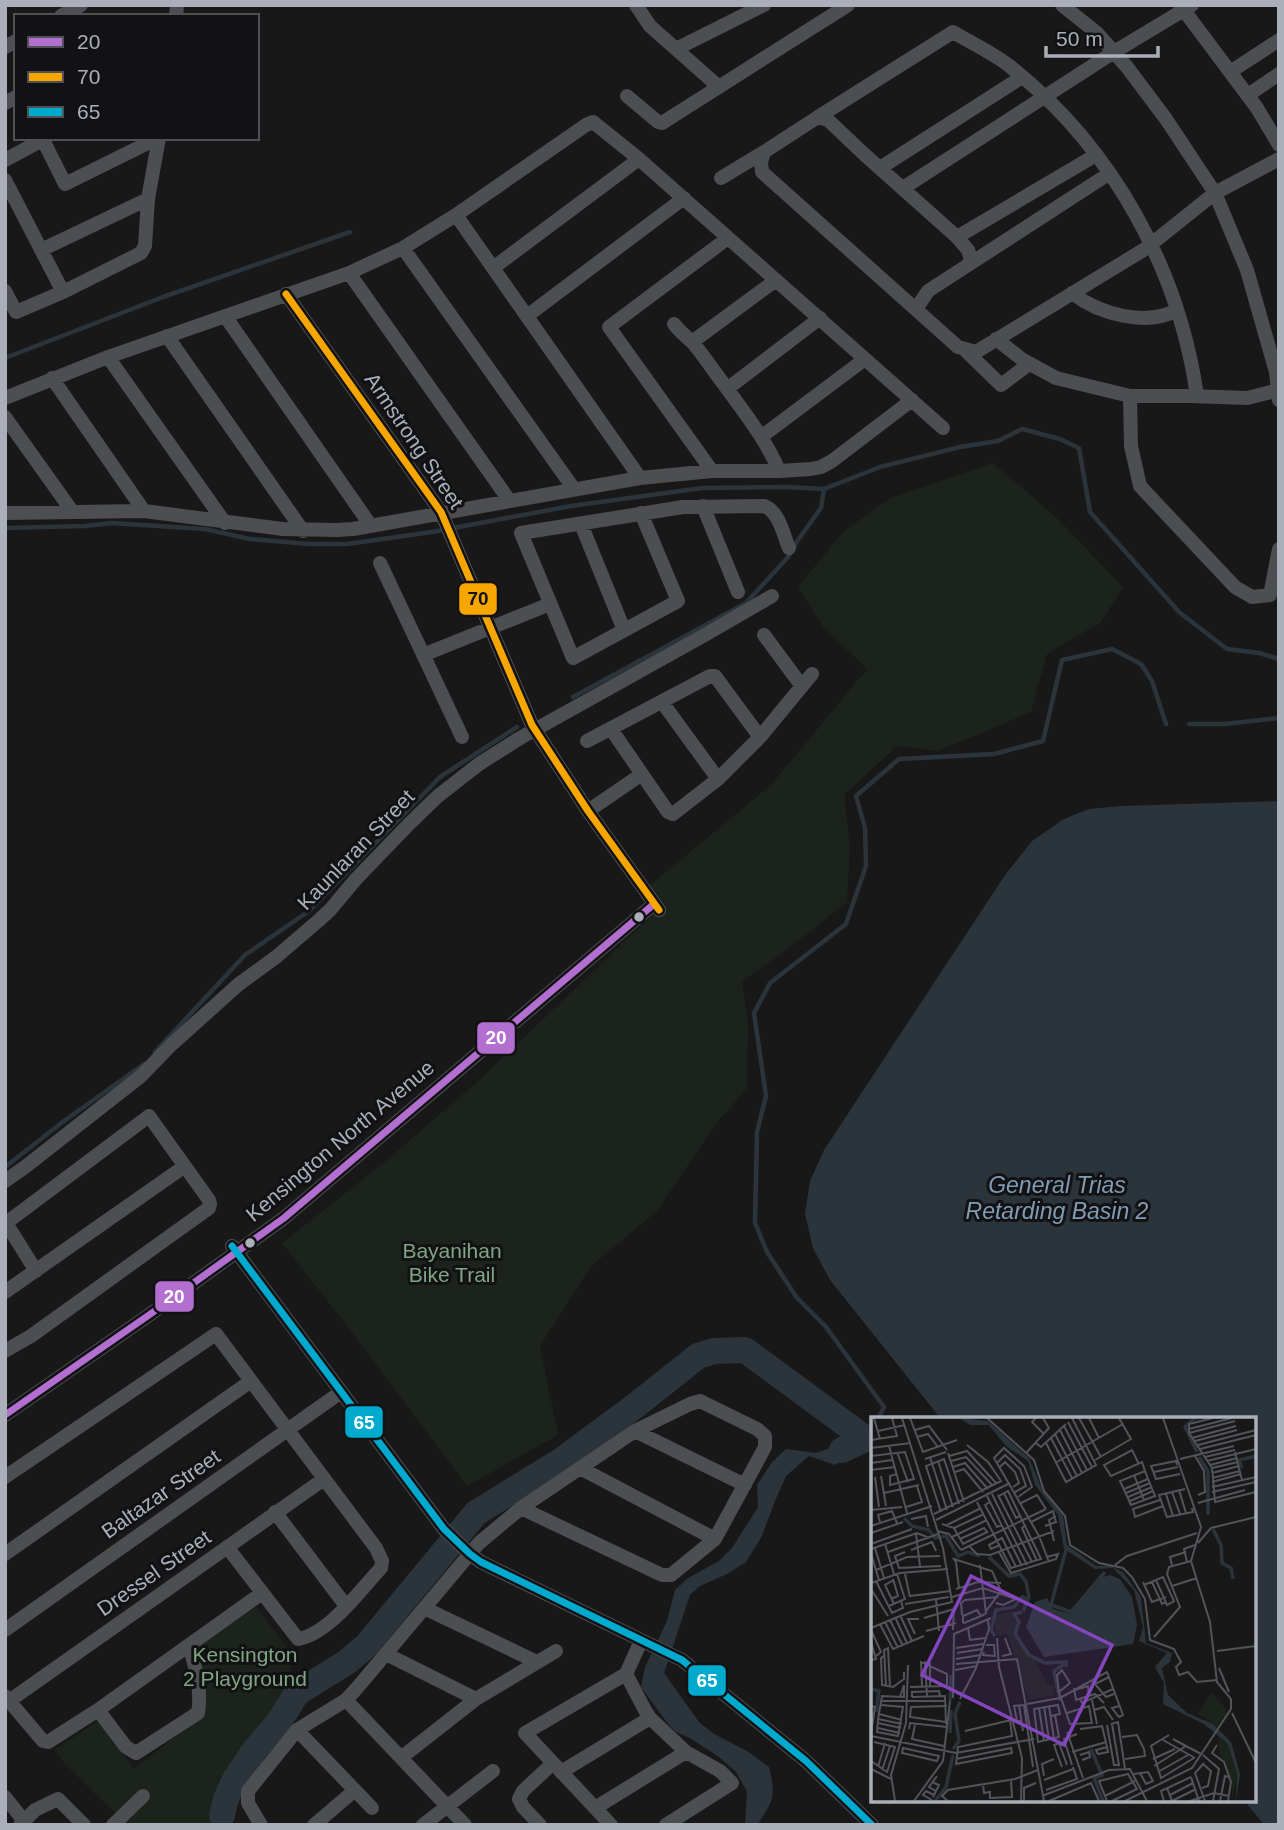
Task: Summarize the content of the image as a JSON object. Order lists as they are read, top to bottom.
{
  "streets": {
    "street": [
      "Armstrong Street",
      "Kaunlaran Street",
      "Kensington North Avenue",
      "Baltazar Street",
      "Dressel Street"
    ]
  },
  "crossings": [
    ["Armstrong Street", "Kaunlaran Street"],
    ["Armstrong Street", "Kensington North Avenue"]
  ],
  "water": ["General Trias Retarding Basin 2"],
  "parks": ["Bayanihan Bike Trail", "Kensington 2 Playground"],
  "lines": ["transit line 70", "transit line 20", "transit line 65"],
  "legend": ["20", "70", "65"],
  "scale_bar": "50 m"
}
